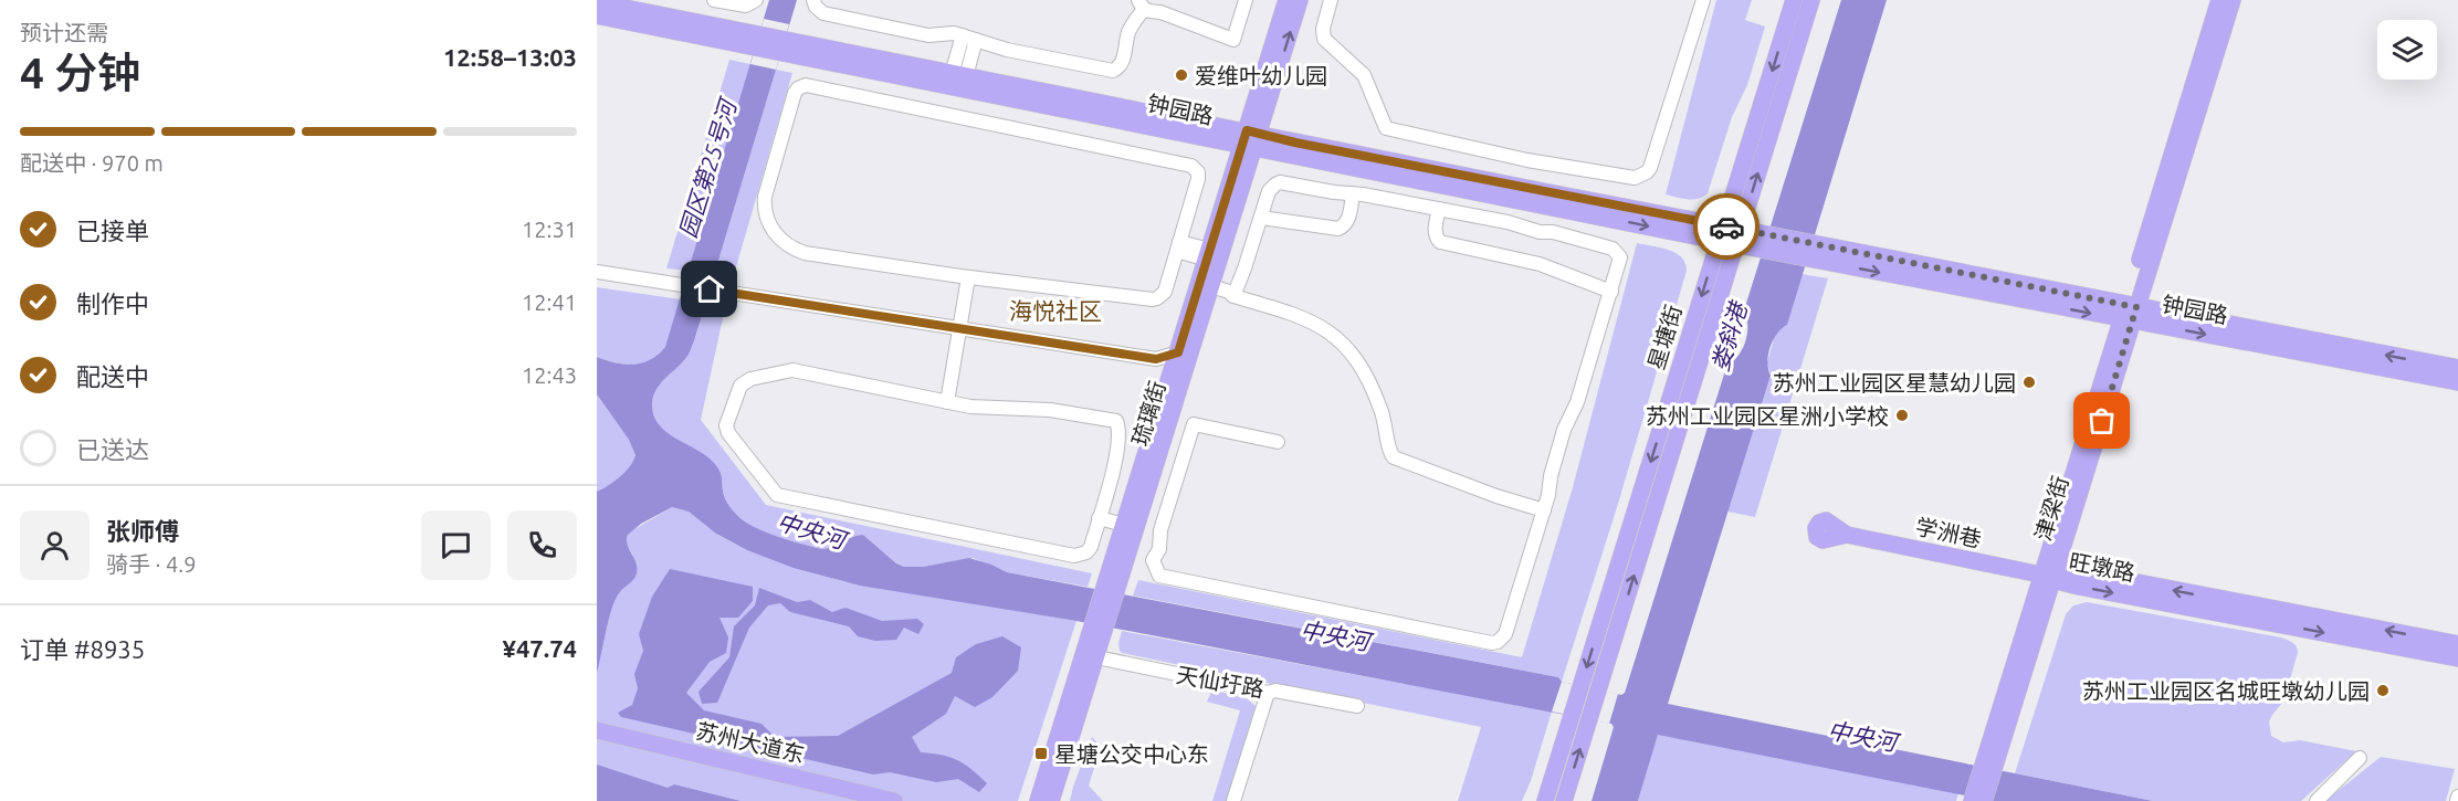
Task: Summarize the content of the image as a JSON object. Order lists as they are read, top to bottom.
{
  "streets": {
    "main road": [
      "钟园路",
      "星塘街",
      "琉璃街",
      "津梁街",
      "学洲巷",
      "旺墩路",
      "苏州大道东"
    ],
    "street": ["天仙圩路"]
  },
  "crossings": [
    ["钟园路", "星塘街"],
    ["钟园路", "琉璃街"],
    ["钟园路", "津梁街"],
    ["琉璃街", "天仙圩路"],
    ["津梁街", "学洲巷"],
    ["津梁街", "旺墩路"],
    ["学洲巷", "旺墩路"]
  ],
  "districts": ["海悦社区"],
  "water": ["园区第25号河", "娄斜港", "中央河"],
  "places": {
    "other": [
      "爱维叶幼儿园",
      "苏州工业园区星慧幼儿园",
      "苏州工业园区星洲小学校",
      "苏州工业园区名城旺墩幼儿园"
    ],
    "transit": ["星塘公交中心东"]
  },
  "page": {
    "heading": ["4 分钟", "预计还需", "12:58–13:03"],
    "panel": [
      "张师傅",
      "骑手 · 4.9",
      "订单 #8935",
      "¥47.74"
    ],
    "bar": "配送中 · 970 m",
    "list": [
      ["已接单", "12:31"],
      ["制作中", "12:41"],
      ["配送中", "12:43"],
      "已送达"
    ]
  }
}
